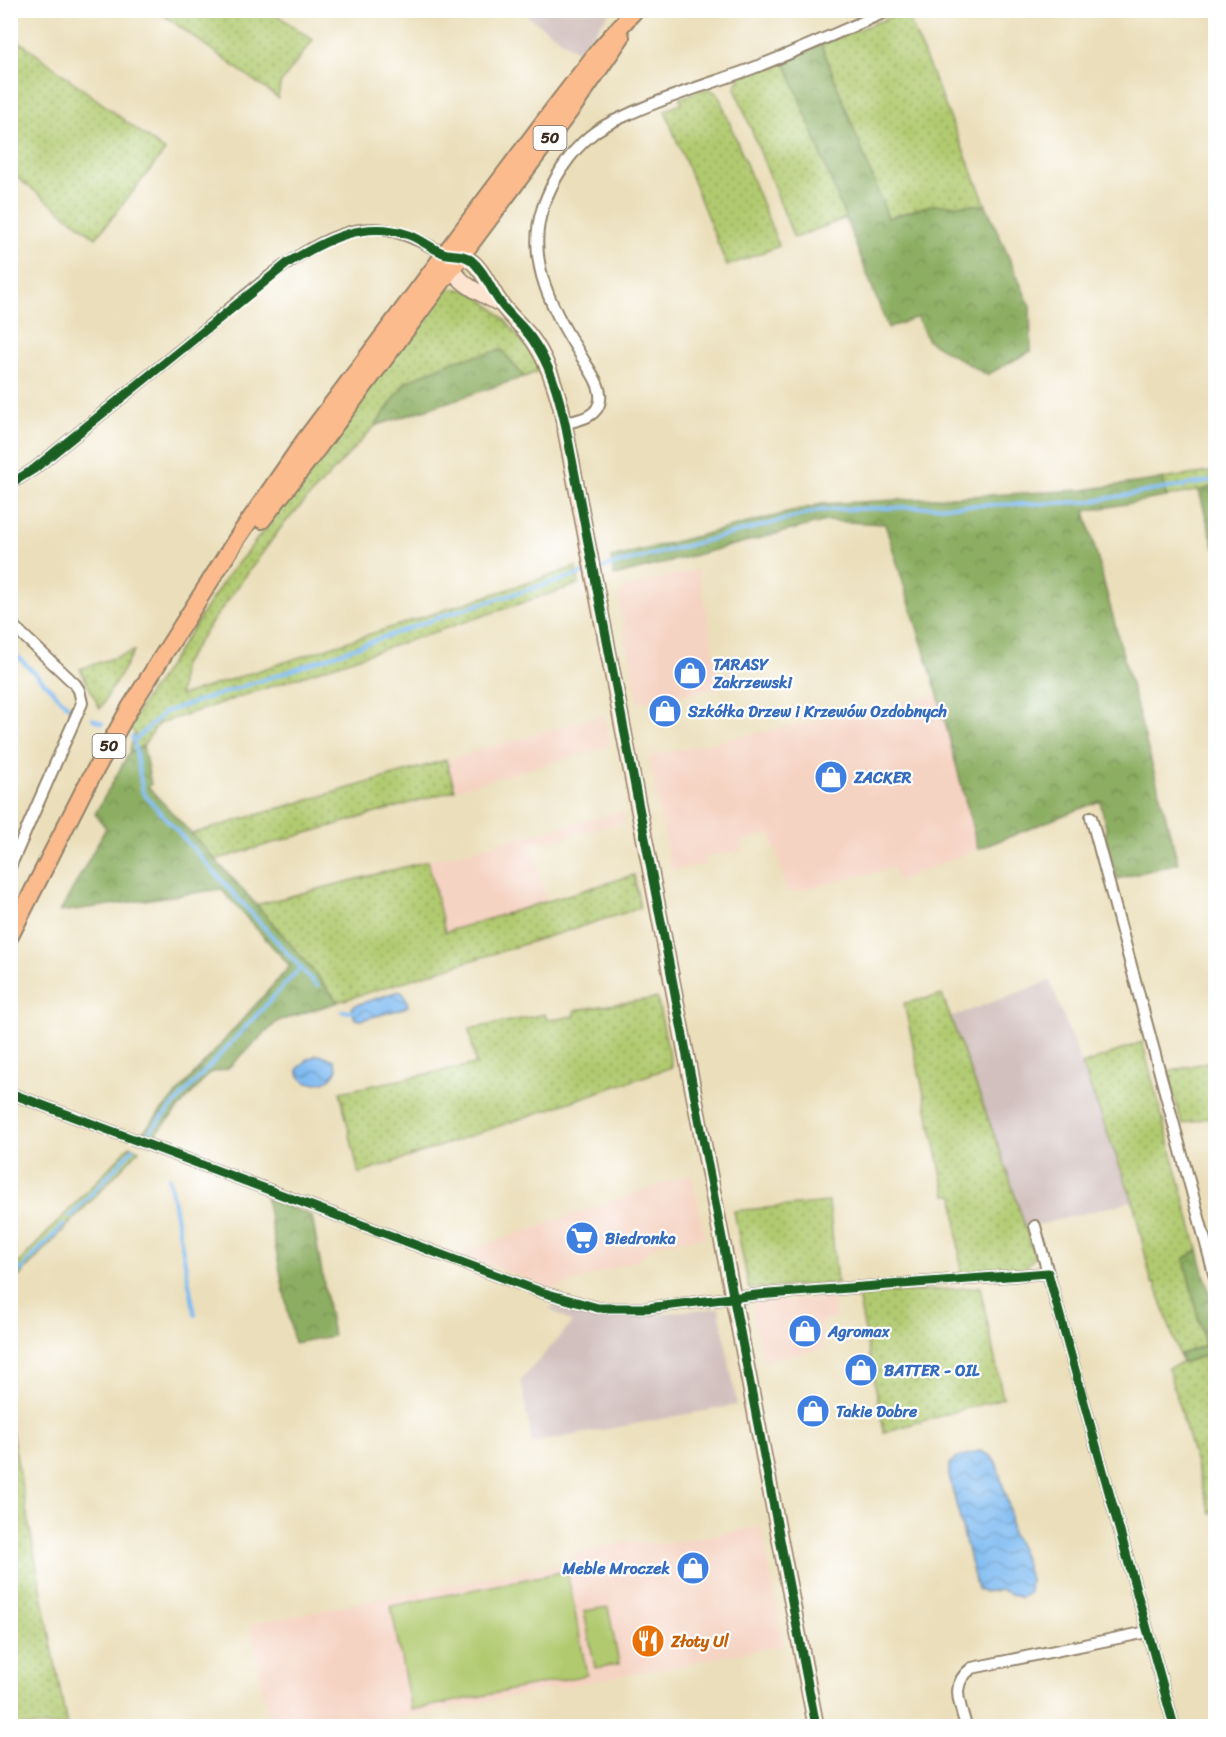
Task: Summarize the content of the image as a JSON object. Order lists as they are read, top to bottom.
{
  "streets": {
    "main road": ["50"]
  },
  "places": {
    "shop": [
      "TARASY Zakrzewski",
      "Szkółka Drzew i Krzewów Ozdobnych",
      "ZACKER",
      "Agromax",
      "BATTER - OIL",
      "Takie Dobre",
      "Meble Mroczek"
    ],
    "supermarket": ["Biedronka"],
    "restaurant": ["Złoty Ul"]
  }
}
